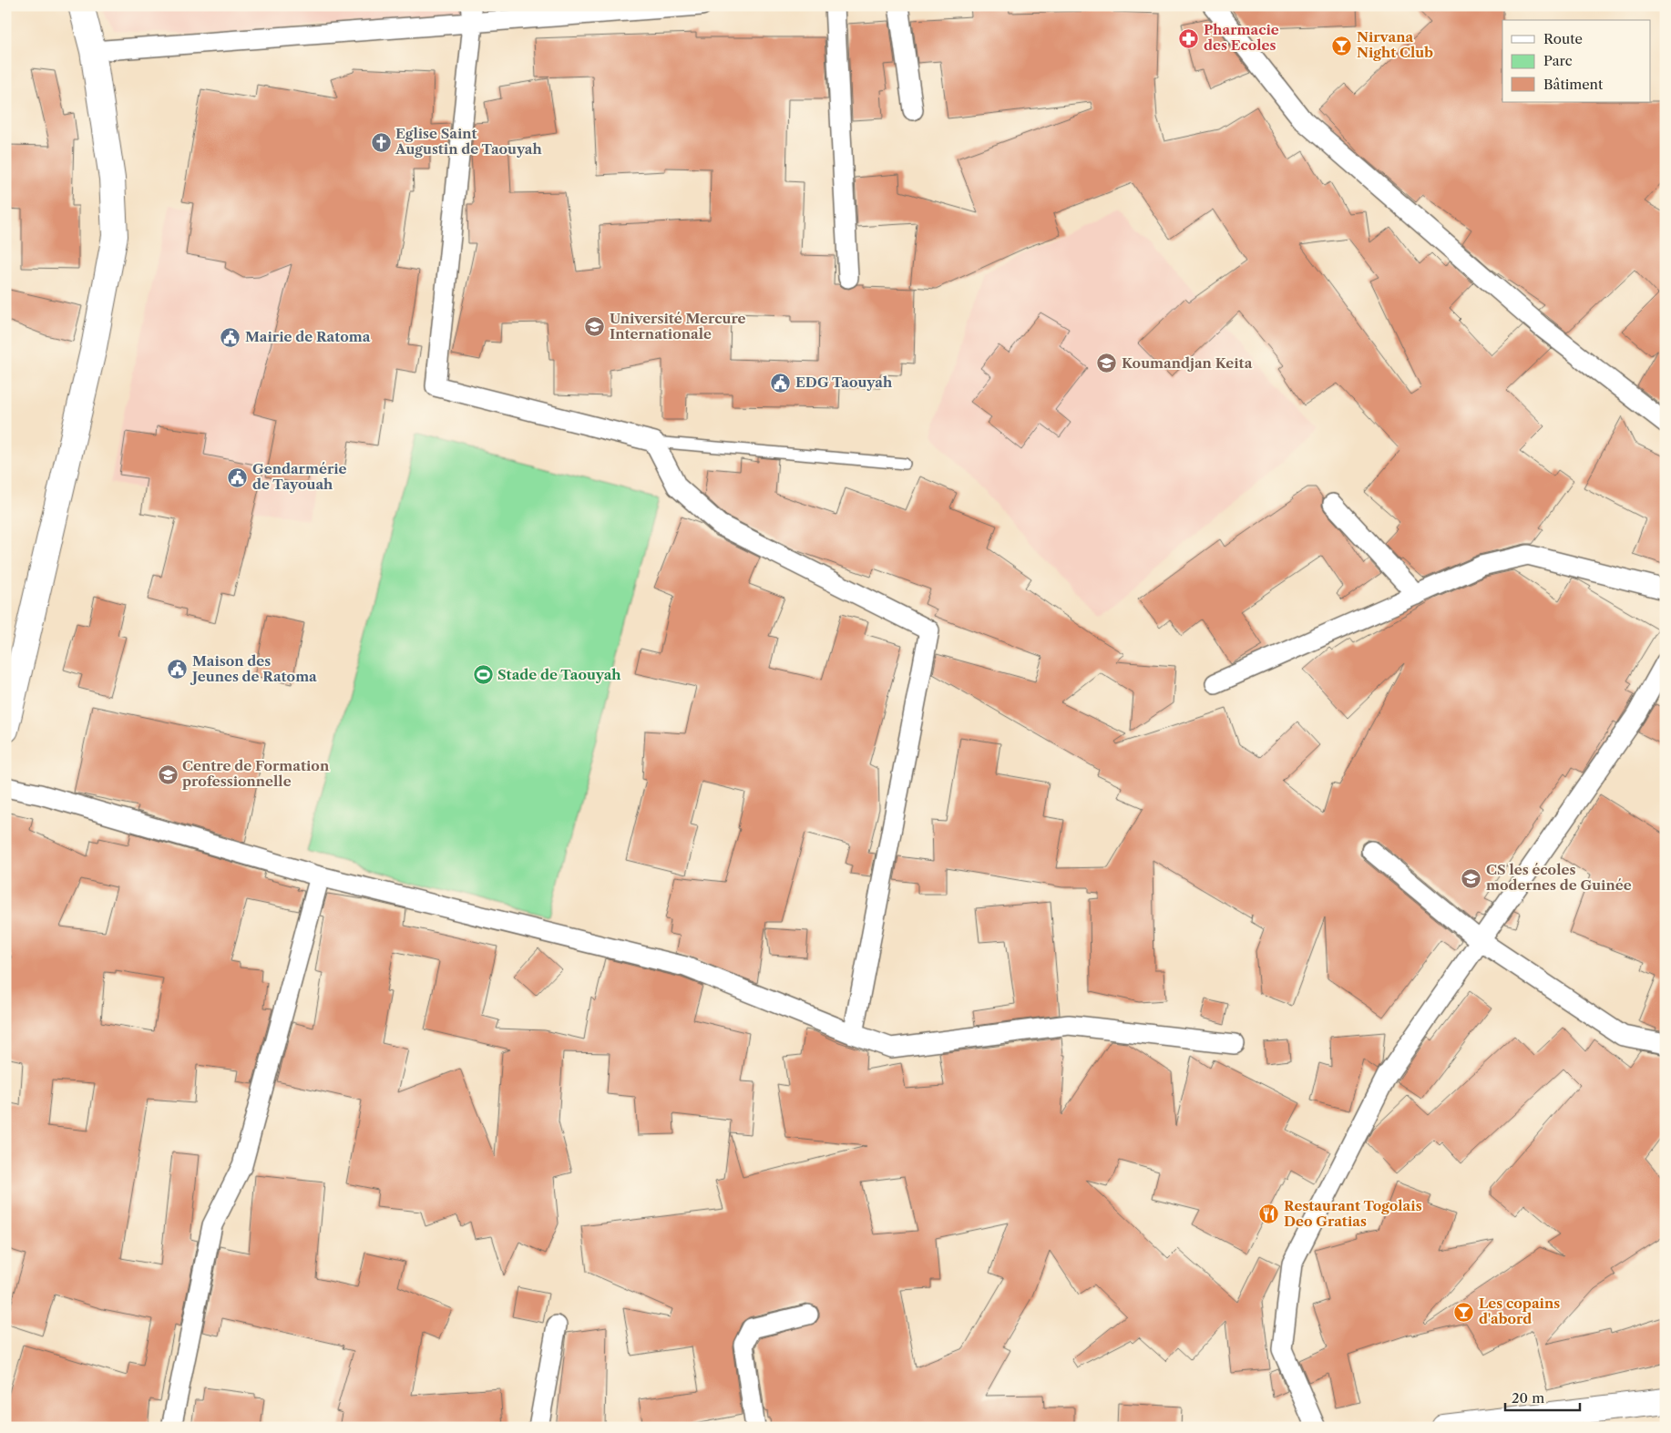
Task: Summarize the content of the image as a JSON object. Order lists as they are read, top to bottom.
{
  "places": {
    "pharmacy": ["Pharmacie des Ecoles"],
    "bar": ["Nirvana Night Club", "Les copains d'abord"],
    "church": ["Eglise Saint Augustin de Taouyah"],
    "school or university": [
      "Université Mercure Internationale",
      "Koumandjan Keita",
      "Centre de Formation professionnelle",
      "CS les écoles modernes de Guinée"
    ],
    "public building": [
      "Mairie de Ratoma",
      "EDG Taouyah",
      "Gendarmérie de Tayouah",
      "Maison des Jeunes de Ratoma"
    ],
    "sports": ["Stade de Taouyah"],
    "restaurant": ["Restaurant Togolais Deo Gratias"]
  },
  "legend": ["Route", "Parc", "Bâtiment"],
  "scale_bar": "20 m"
}
